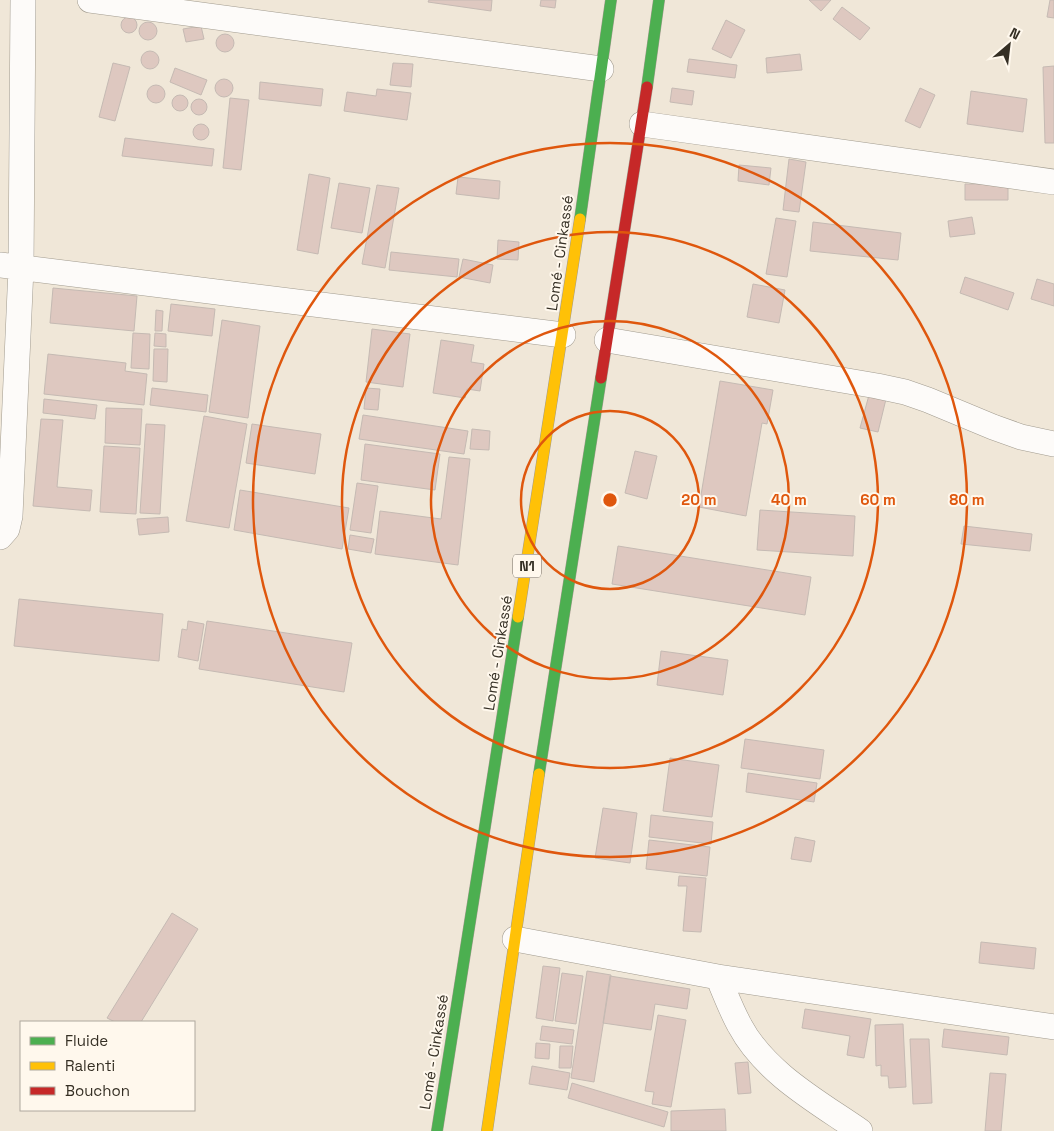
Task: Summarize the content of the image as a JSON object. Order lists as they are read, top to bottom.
{
  "streets": {
    "highway": ["Lomé - Cinkassé", "N1"]
  },
  "legend": ["Fluide", "Ralenti", "Bouchon"],
  "north": "top right",
  "rings": [
    "20 m",
    "40 m",
    "60 m",
    "80 m"
  ]
}
